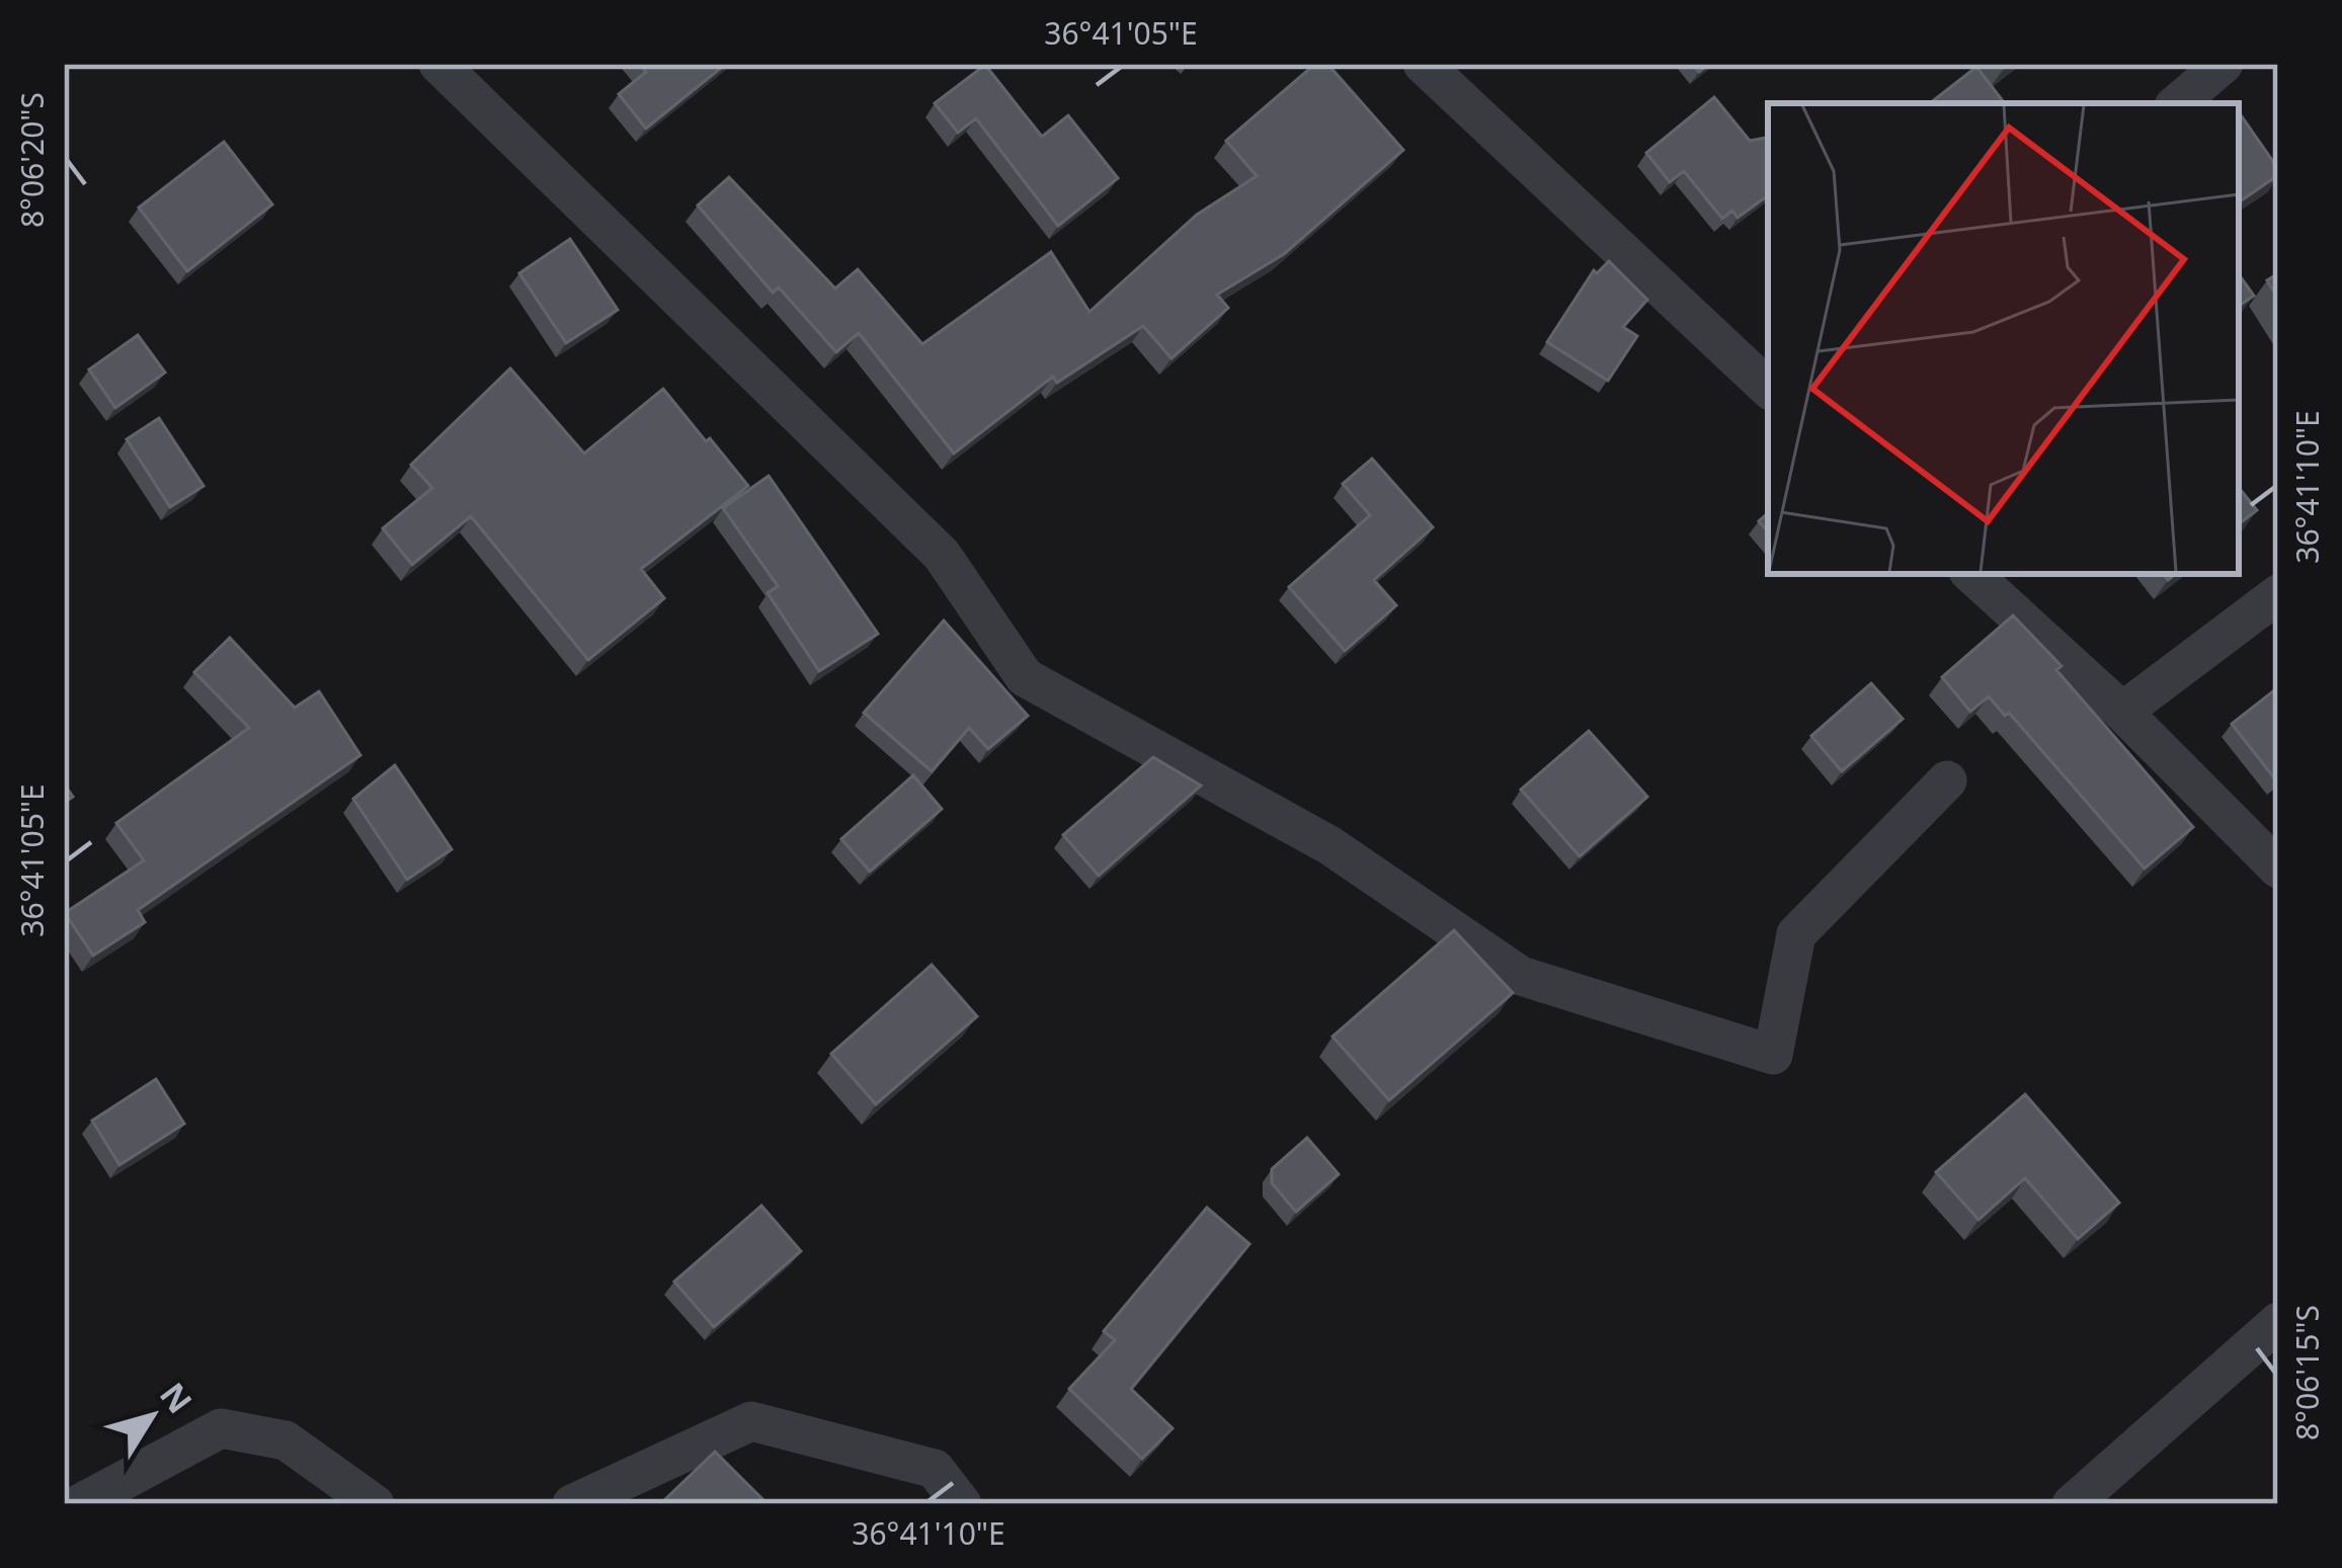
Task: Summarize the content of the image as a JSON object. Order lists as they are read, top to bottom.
{
  "north": "top right",
  "coordinates": [
    "36°41'05\"E",
    "8°06'20\"S",
    "36°41'10\"E",
    "8°06'15\"S"
  ]
}
